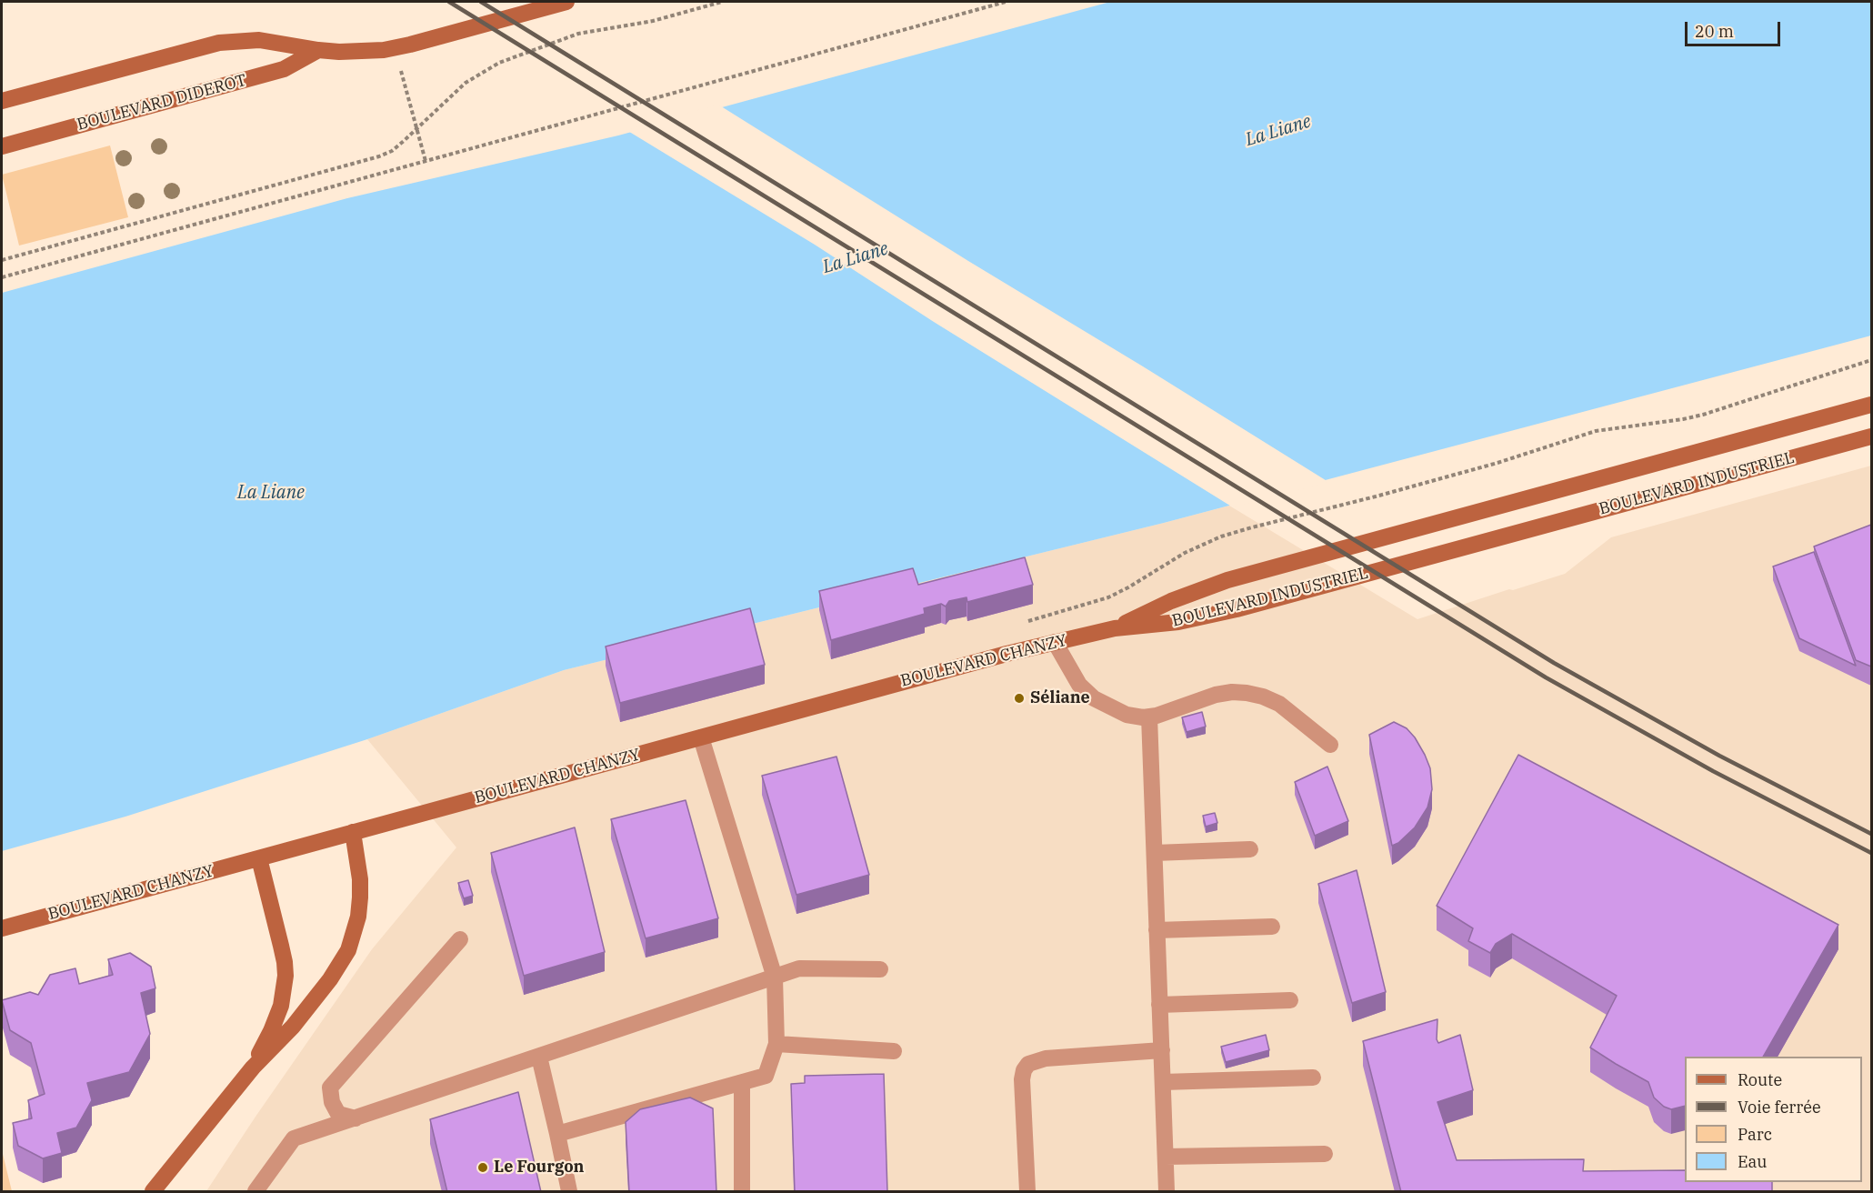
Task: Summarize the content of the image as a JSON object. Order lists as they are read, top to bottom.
{
  "streets": {
    "street": ["BOULEVARD DIDEROT", "BOULEVARD INDUSTRIEL", "BOULEVARD CHANZY"]
  },
  "crossings": [
    ["BOULEVARD INDUSTRIEL", "BOULEVARD CHANZY"]
  ],
  "water": ["La Liane"],
  "places": ["Séliane", "Le Fourgon"],
  "legend": [
    "Route",
    "Voie ferrée",
    "Parc",
    "Eau"
  ],
  "scale_bar": "20 m"
}
